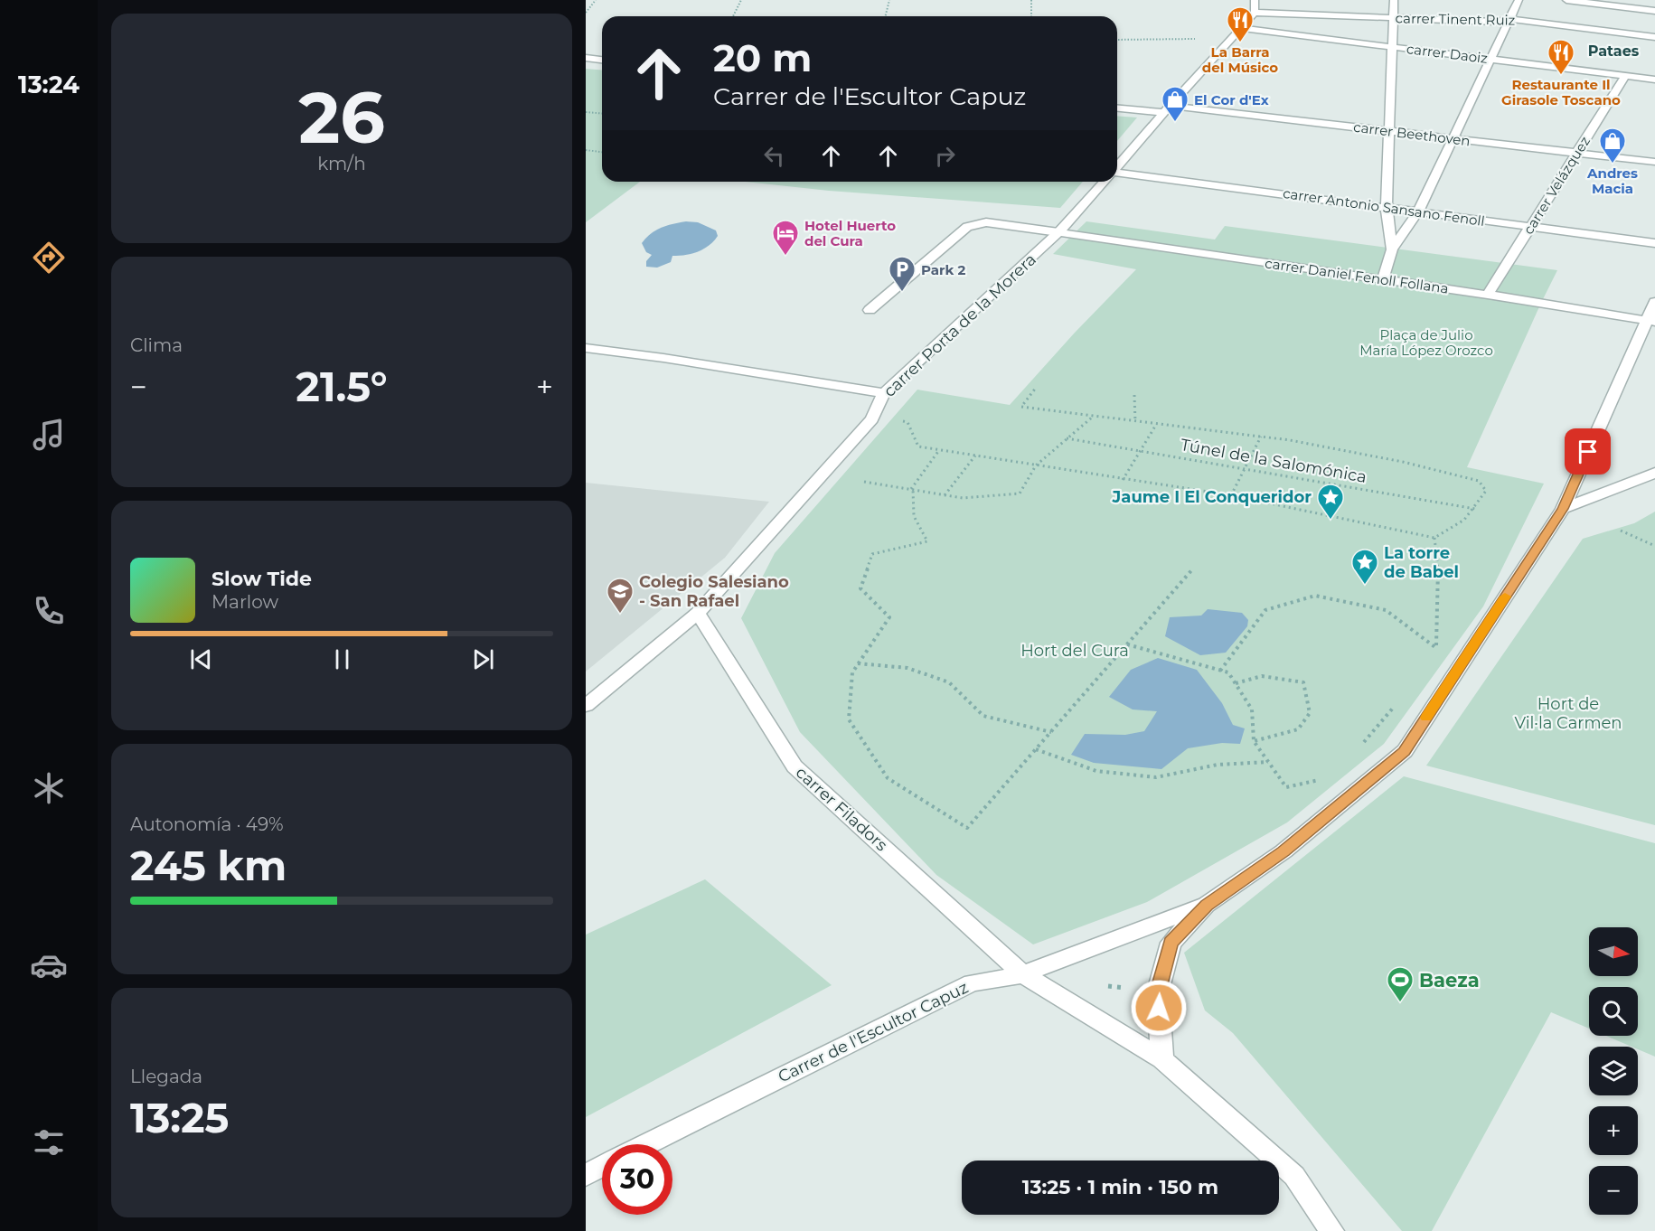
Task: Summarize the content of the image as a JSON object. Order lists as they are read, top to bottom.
{
  "streets": {
    "street": [
      "carrer Tinent Ruiz",
      "carrer Daoiz",
      "carrer Beethoven",
      "carrer Velázquez",
      "carrer Antonio Sansano Fenoll",
      "carrer Daniel Fenoll Follana",
      "carrer Porta de la Morera",
      "carrer Filadors",
      "Carrer de l'Escultor Capuz"
    ],
    "path": ["Túnel de la Salomónica"]
  },
  "crossings": [
    ["carrer Tinent Ruiz", "carrer Porta de la Morera"],
    ["carrer Daoiz", "carrer Velázquez"],
    ["carrer Daoiz", "carrer Porta de la Morera"],
    ["carrer Beethoven", "carrer Velázquez"],
    ["carrer Beethoven", "carrer Porta de la Morera"],
    ["carrer Velázquez", "carrer Antonio Sansano Fenoll"],
    ["carrer Velázquez", "carrer Daniel Fenoll Follana"],
    ["carrer Daniel Fenoll Follana", "carrer Porta de la Morera"],
    ["carrer Daniel Fenoll Follana", "Carrer de l'Escultor Capuz"],
    ["carrer Porta de la Morera", "carrer Filadors"],
    ["carrer Filadors", "Carrer de l'Escultor Capuz"]
  ],
  "districts": ["Pataes"],
  "parks": ["Plaça de Julio María López Orozco", "Hort del Cura", "Hort de Vil·la Carmen"],
  "places": {
    "restaurant": ["La Barra del Músico", "Restaurante Il Girasole Toscano"],
    "shop": ["El Cor d'Ex", "Andres Macia"],
    "hotel": ["Hotel Huerto del Cura"],
    "parking": ["Park 2"],
    "place": ["Jaume I El Conqueridor", "La torre de Babel"],
    "school or university": ["Colegio Salesiano - San Rafael"],
    "sports": ["Baeza"]
  },
  "north": "right",
  "page": {
    "tabs": "13:24",
    "tile": [
      ["26", "km/h"],
      "Clima",
      ["Autonomía · 49%", "245 km"],
      ["Llegada", "13:25"]
    ],
    "turn": ["20 m", "Carrer de l'Escultor Capuz"],
    "heat": ["−", "21.5°", "+"],
    "song": ["Slow Tide", "Marlow"],
    "map_buttons": ["+", "−"],
    "limit": "30",
    "trip": "13:25 · 1 min · 150 m"
  }
}
